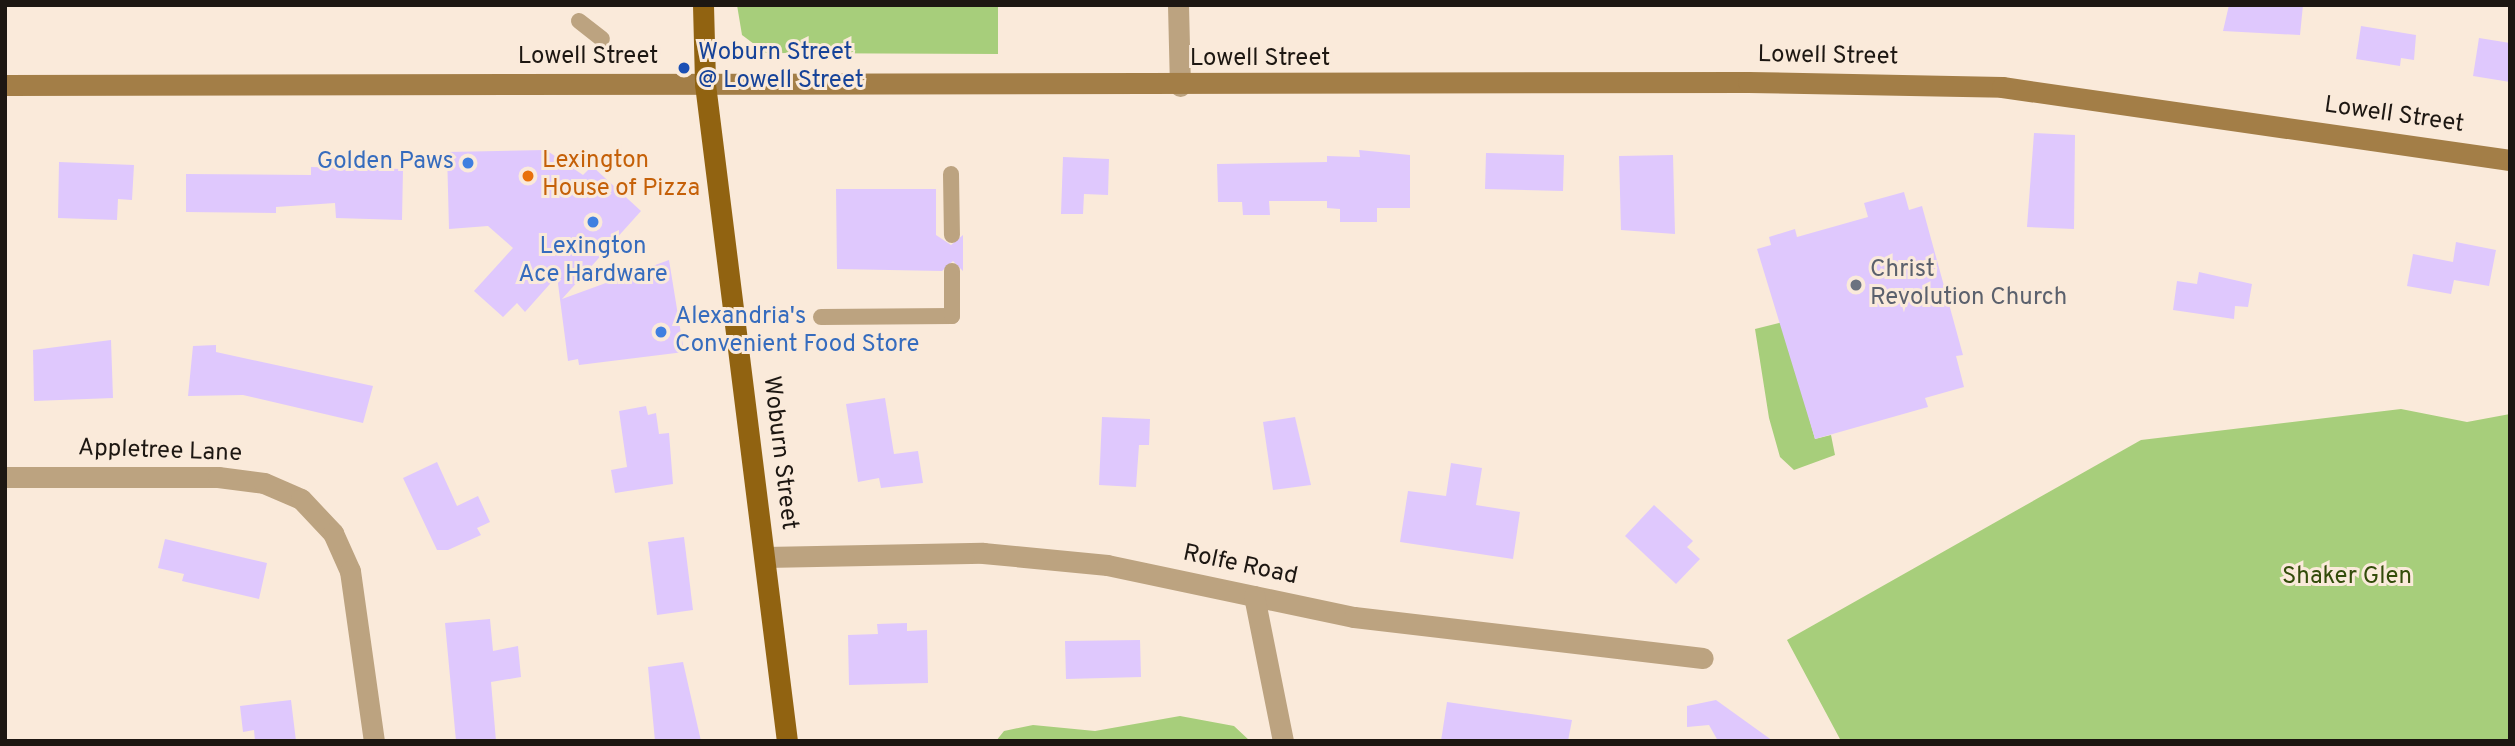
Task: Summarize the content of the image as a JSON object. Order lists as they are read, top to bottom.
{
  "streets": {
    "main road": ["Lowell Street", "Woburn Street"],
    "street": ["Appletree Lane", "Rolfe Road"]
  },
  "crossings": [
    ["Lowell Street", "Woburn Street"],
    ["Woburn Street", "Rolfe Road"]
  ],
  "parks": ["Shaker Glen"],
  "places": [
    "Woburn Street @ Lowell Street",
    "Golden Paws",
    "Lexington House of Pizza",
    "Lexington Ace Hardware",
    "Christ Revolution Church",
    "Alexandria's Convenient Food Store"
  ]
}
